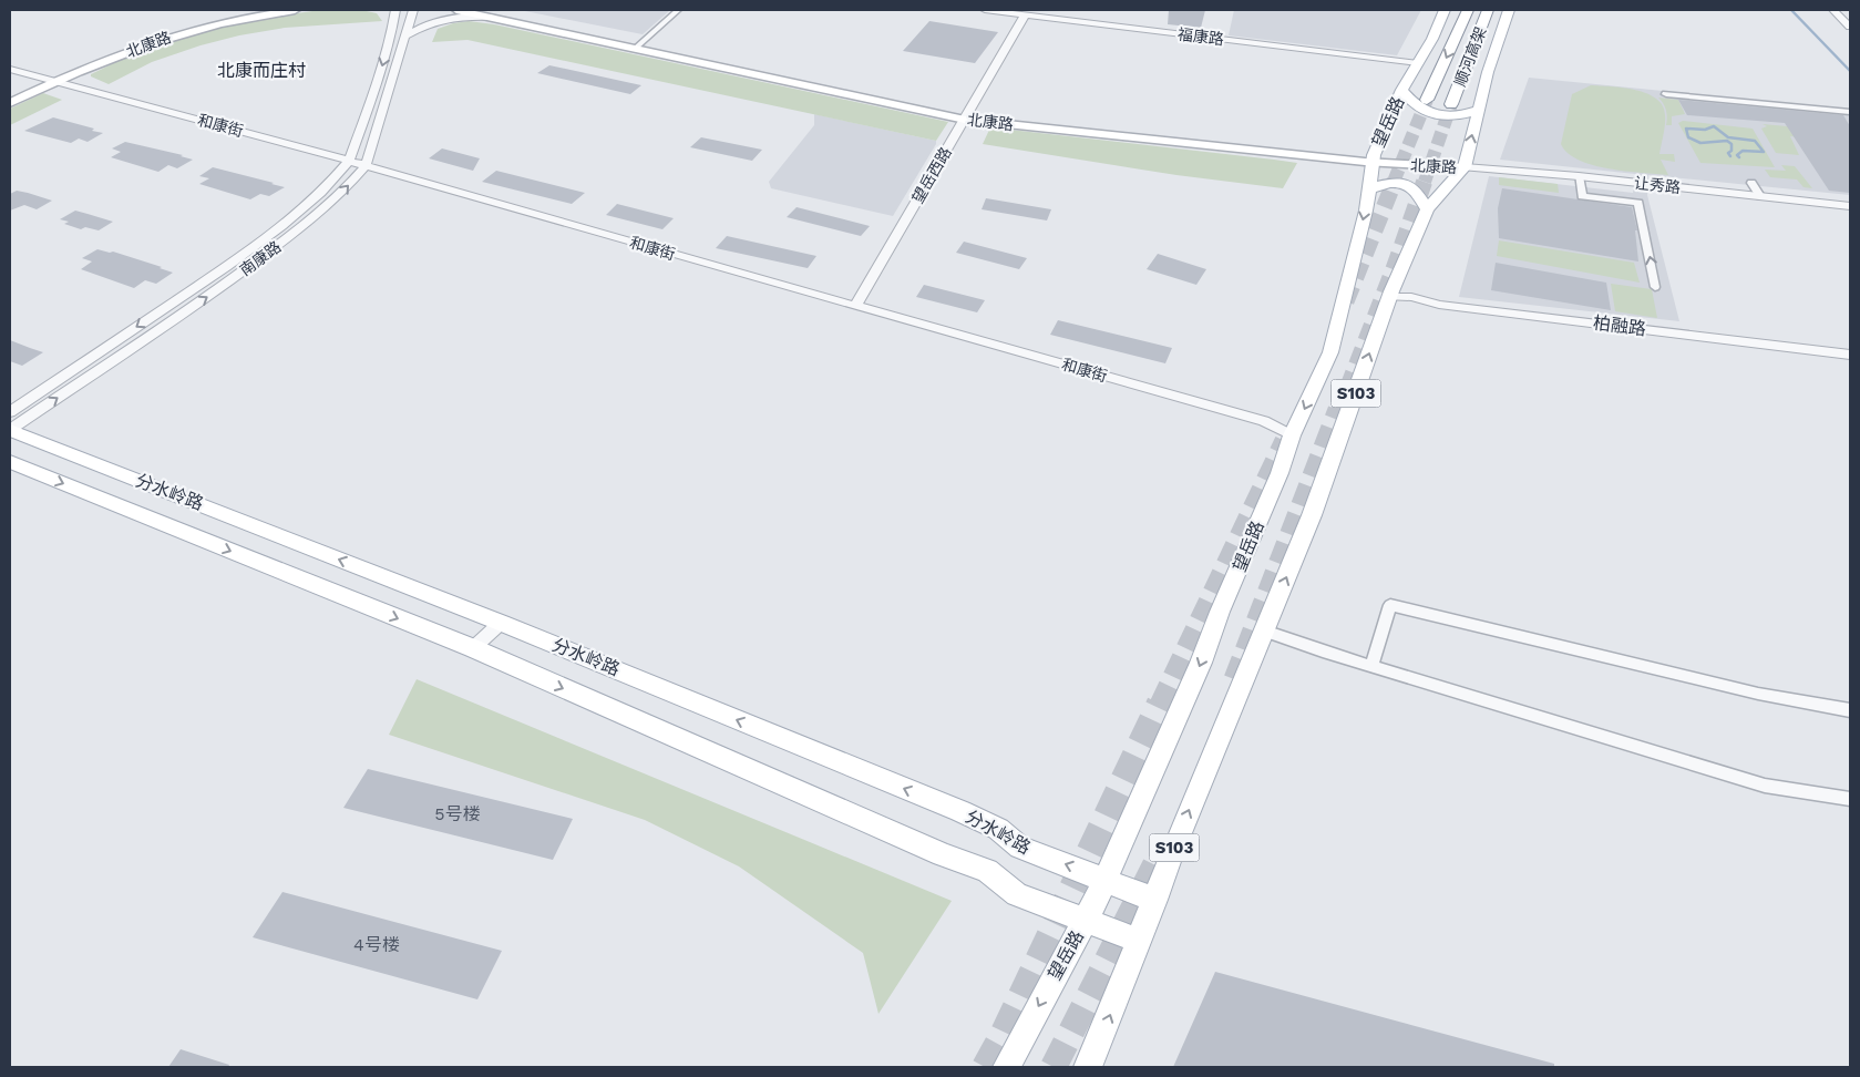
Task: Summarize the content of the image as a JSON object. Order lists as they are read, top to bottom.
{
  "streets": {
    "highway": ["顺河高架"],
    "main road": [
      "北康路",
      "望岳路",
      "S103",
      "分水岭路"
    ],
    "street": [
      "福康路",
      "和康街",
      "望岳西路",
      "让秀路",
      "南康路",
      "柏融路"
    ]
  },
  "crossings": [
    ["福康路", "望岳路"],
    ["福康路", "望岳西路"],
    ["北康路", "望岳路"],
    ["北康路", "和康街"],
    ["北康路", "望岳西路"],
    ["北康路", "让秀路"],
    ["北康路", "S103"],
    ["望岳路", "和康街"],
    ["望岳路", "分水岭路"],
    ["和康街", "望岳西路"],
    ["和康街", "南康路"],
    ["让秀路", "S103"],
    ["南康路", "分水岭路"],
    ["柏融路", "S103"],
    ["S103", "分水岭路"]
  ],
  "districts": ["北康而庄村"],
  "house_numbers": ["5号楼", "4号楼"]
}
